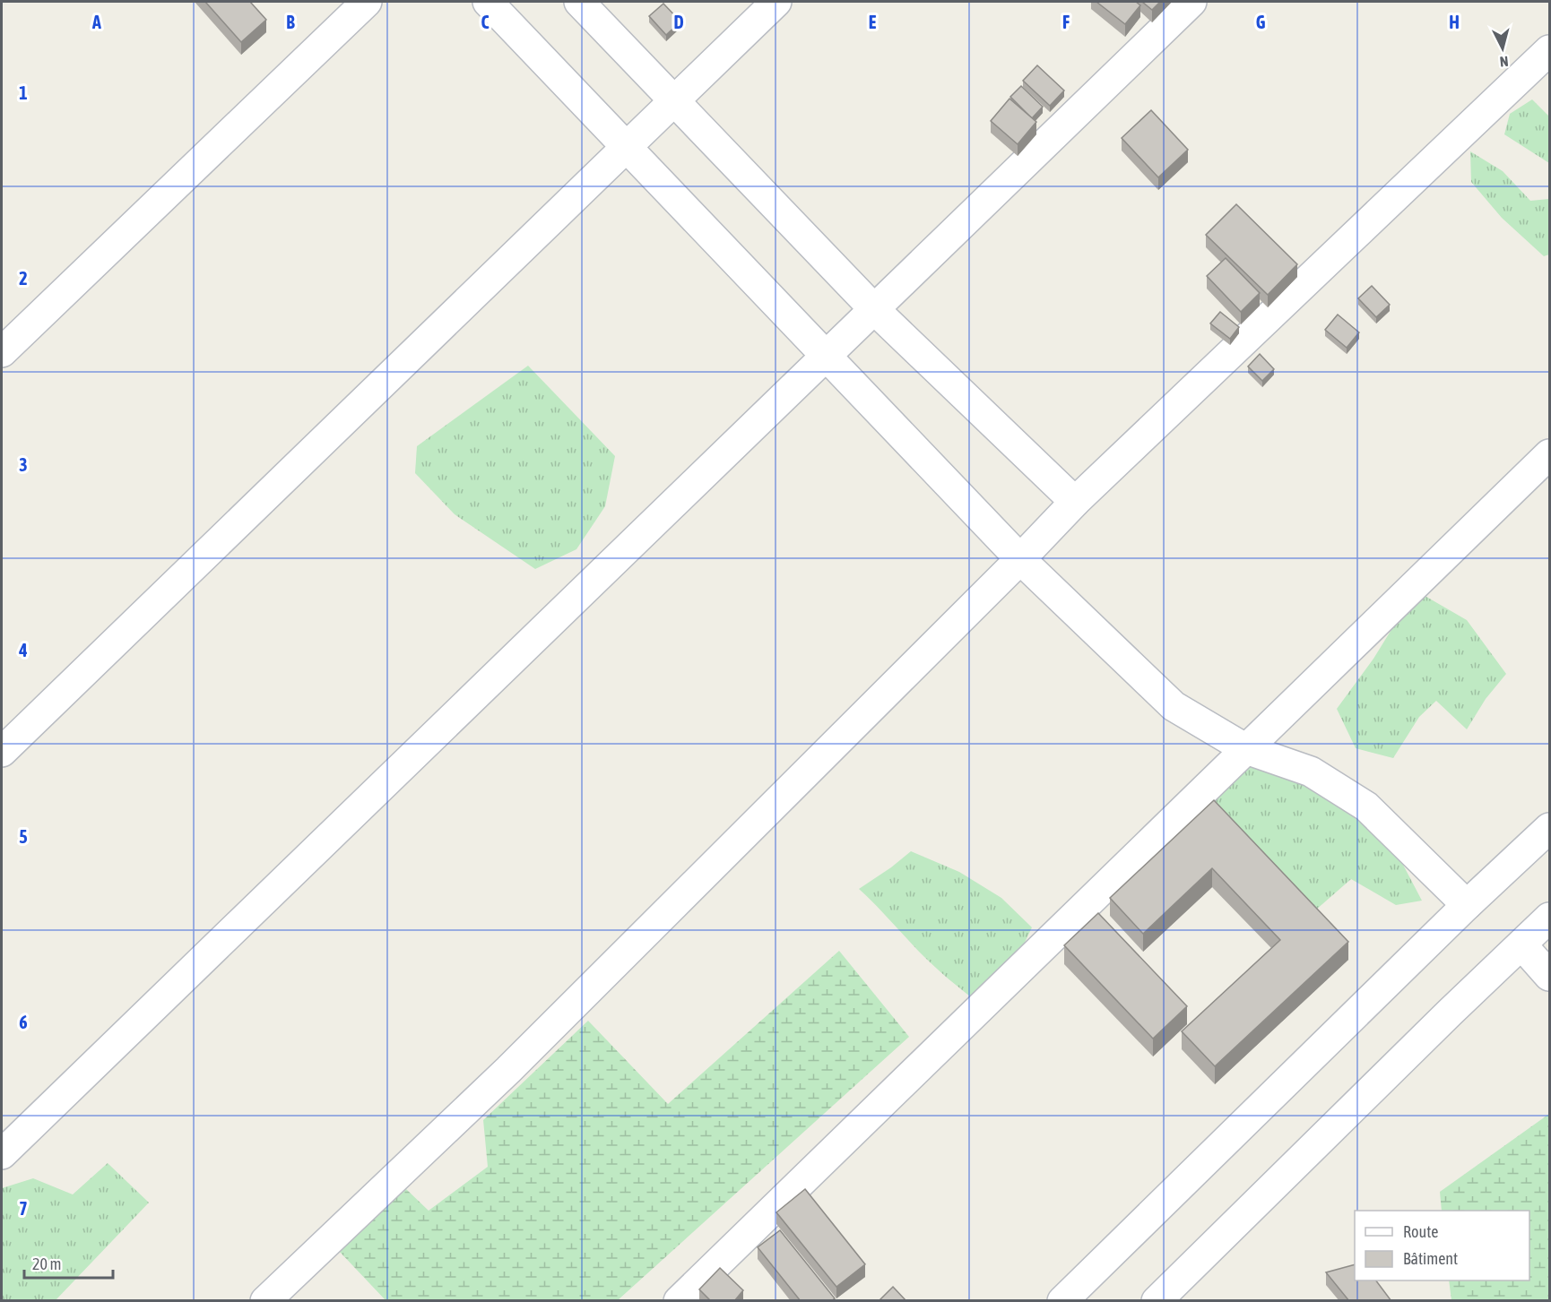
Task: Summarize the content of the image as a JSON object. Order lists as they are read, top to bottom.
{
  "legend": ["Route", "Bâtiment"],
  "scale_bar": "20 m",
  "north": "bottom",
  "grid": {
    "columns": [
      "A",
      "B",
      "C",
      "D",
      "E",
      "F",
      "G",
      "H"
    ],
    "rows": [
      "1",
      "2",
      "3",
      "4",
      "5",
      "6",
      "7"
    ]
  }
}
